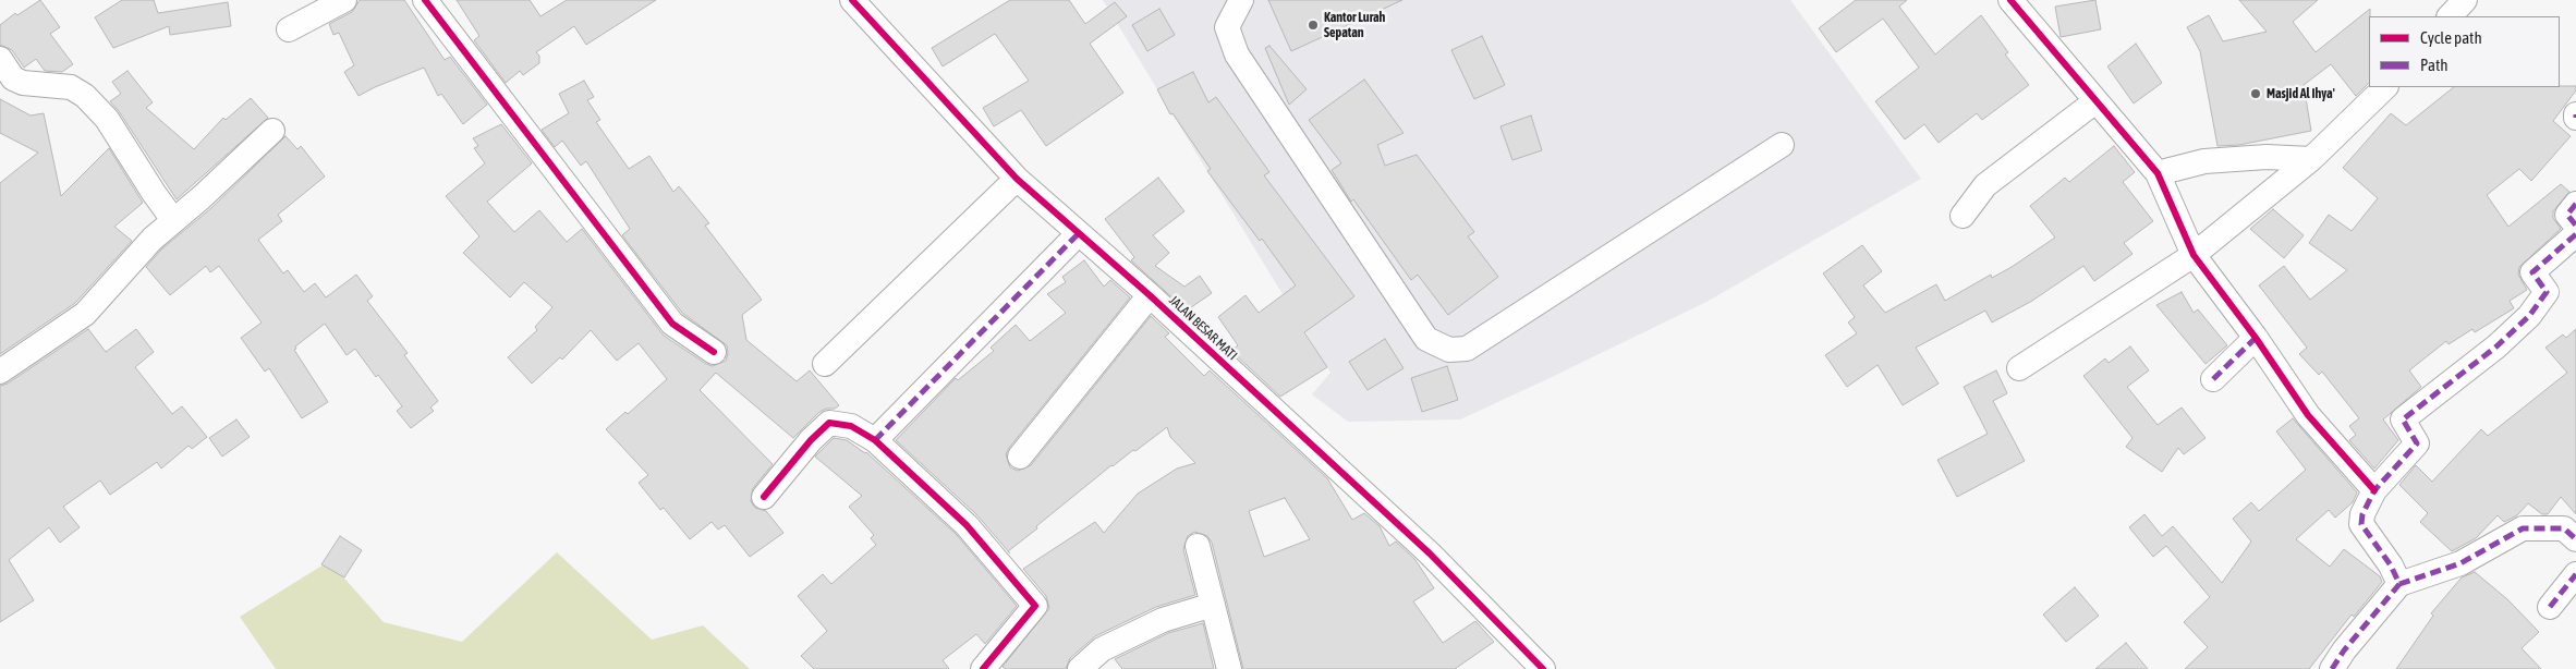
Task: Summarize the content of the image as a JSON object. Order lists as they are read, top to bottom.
{
  "streets": {
    "street": ["JALAN BESAR MATI"]
  },
  "places": ["Kantor Lurah Sepatan", "Masjid Al Ihya'"],
  "legend": ["Cycle path", "Path"]
}
